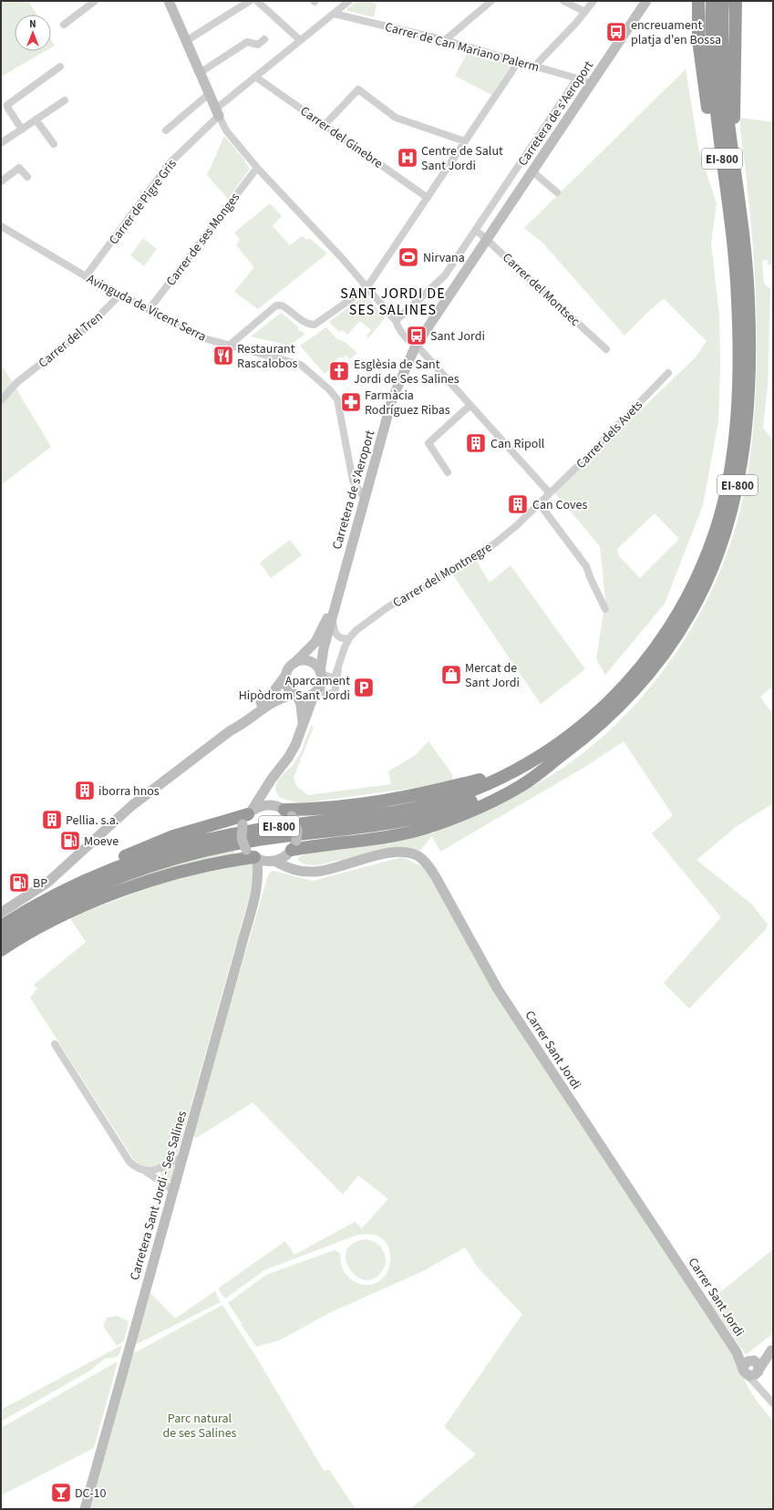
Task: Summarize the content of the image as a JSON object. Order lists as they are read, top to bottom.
{
  "streets": {
    "highway": ["EI-800"],
    "main road": ["Carretera de s'Aeroport", "Carrer Sant Jordi", "Carretera Sant Jordi - Ses Salines"],
    "street": [
      "Carrer de Can Mariano Palerm",
      "Carrer del Ginebre",
      "Carrer de Pigre Gris",
      "Carrer de ses Monges",
      "Carrer del Montsec",
      "Avinguda de Vicent Serra",
      "Carrer del Tren",
      "Carrer dels Avets",
      "Carrer del Montnegre"
    ]
  },
  "crossings": [
    ["Carrer de Can Mariano Palerm", "Carretera de s'Aeroport"],
    ["Carretera de s'Aeroport", "Carrer del Montsec"],
    ["Carretera de s'Aeroport", "Avinguda de Vicent Serra"],
    ["Carrer de Pigre Gris", "Avinguda de Vicent Serra"],
    ["Carrer de ses Monges", "Avinguda de Vicent Serra"],
    ["Avinguda de Vicent Serra", "Carrer del Tren"],
    ["Carrer dels Avets", "Carrer del Montnegre"],
    ["Carrer Sant Jordi", "Carretera Sant Jordi - Ses Salines"]
  ],
  "districts": ["SANT JORDI DE SES SALINES"],
  "parks": ["Parc natural de ses Salines"],
  "places": {
    "bus stop": ["encreuament platja d'en Bossa", "Sant Jordi"],
    "hospital": ["Centre de Salut Sant Jordi"],
    "sports": ["Nirvana"],
    "restaurant": ["Restaurant Rascalobos"],
    "church": ["Esglèsia de Sant Jordi de Ses Salines"],
    "pharmacy": ["Farmàcia Rodríguez Ribas"],
    "building": [
      "Can Ripoll",
      "Can Coves",
      "iborra hnos",
      "Pellia. s.a."
    ],
    "shop": ["Mercat de Sant Jordi"],
    "parking": ["Aparcament Hipòdrom Sant Jordi"],
    "fuel station": ["Moeve", "BP"],
    "bar": ["DC-10"]
  },
  "north": "top"
}
